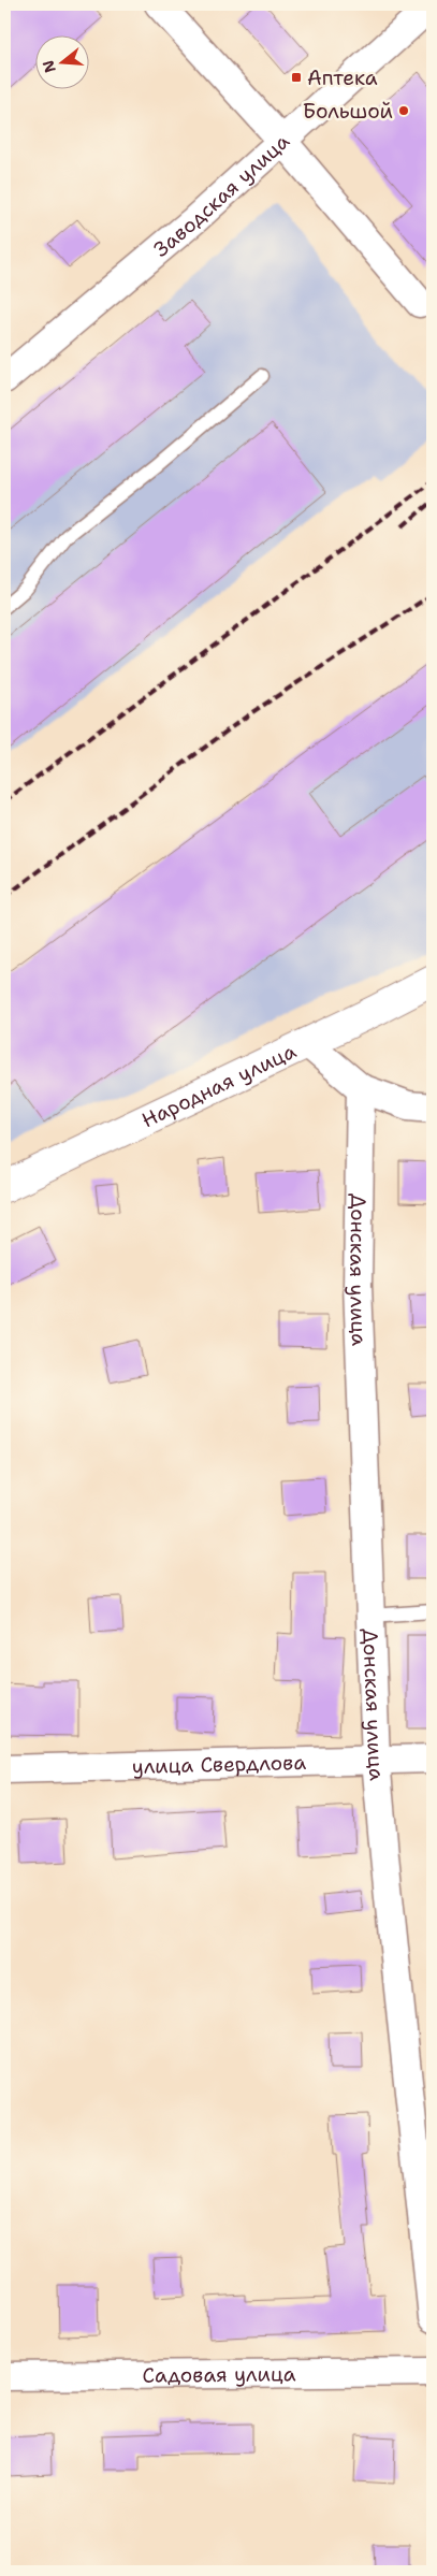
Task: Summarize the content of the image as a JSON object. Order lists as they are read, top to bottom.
{
  "streets": {
    "street": [
      "Заводская улица",
      "Народная улица",
      "Донская улица",
      "улица Свердлова",
      "Садовая улица"
    ]
  },
  "crossings": [
    ["Донская улица", "улица Свердлова"]
  ],
  "places": {
    "transit": ["Аптека"],
    "other": ["Большой"]
  },
  "north": "left"
}
